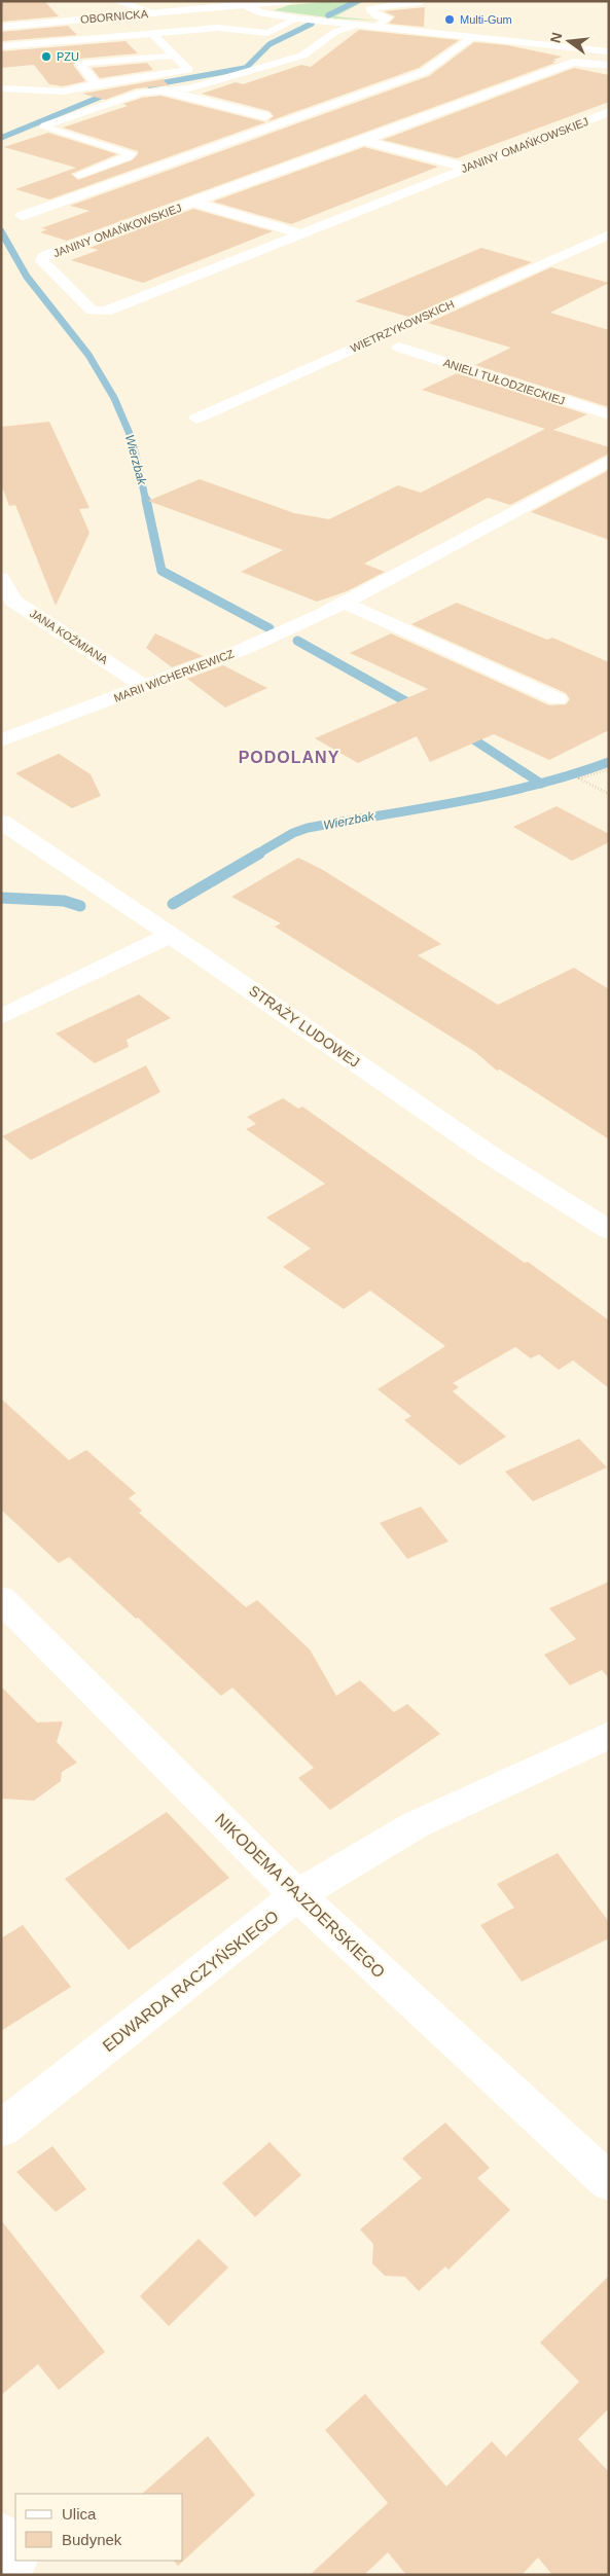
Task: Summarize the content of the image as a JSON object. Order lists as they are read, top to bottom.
{
  "streets": {
    "street": [
      "OBORNICKA",
      "JANINY OMAŃKOWSKIEJ",
      "WIETRZYKOWSKICH",
      "ANIELI TUŁODZIECKIEJ",
      "JANA KOŹMIANA",
      "MARII WICHERKIEWICZ",
      "STRAŻY LUDOWEJ",
      "NIKODEMA PAJZDERSKIEGO",
      "EDWARDA RACZYŃSKIEGO"
    ]
  },
  "crossings": [
    ["JANA KOŹMIANA", "MARII WICHERKIEWICZ"],
    ["NIKODEMA PAJZDERSKIEGO", "EDWARDA RACZYŃSKIEGO"]
  ],
  "districts": ["PODOLANY"],
  "water": ["Wierzbak"],
  "places": ["Multi-Gum", "PZU"],
  "legend": ["Ulica", "Budynek"],
  "north": "left"
}
